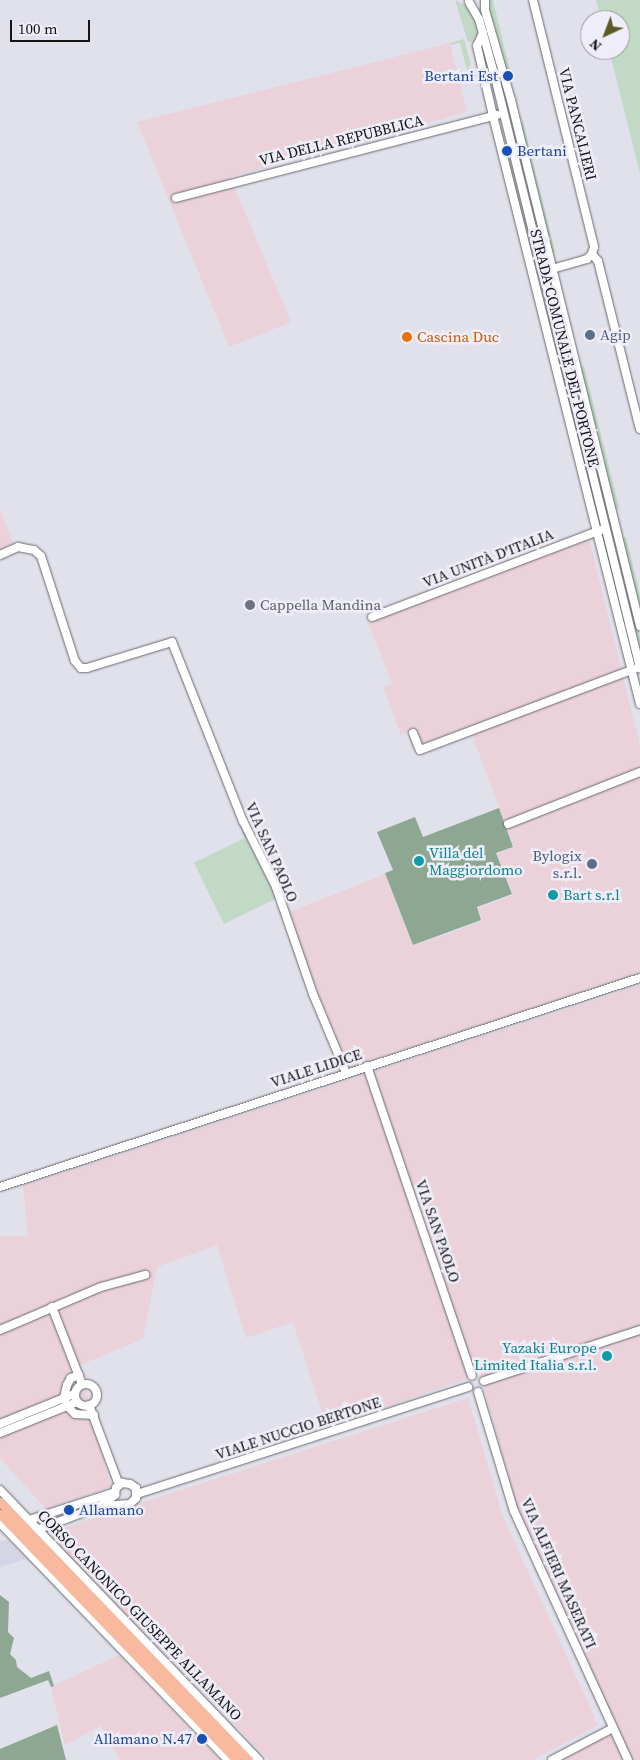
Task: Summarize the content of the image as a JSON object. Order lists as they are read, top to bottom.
{
  "streets": {
    "main road": ["CORSO CANONICO GIUSEPPE ALLAMANO"],
    "street": [
      "VIA PANCALIERI",
      "VIA DELLA REPUBBLICA",
      "STRADA COMUNALE DEL PORTONE",
      "VIA UNITÀ D'ITALIA",
      "VIA SAN PAOLO",
      "VIALE LIDICE",
      "VIALE NUCCIO BERTONE",
      "VIA ALFIERI MASERATI"
    ]
  },
  "crossings": [
    ["VIA DELLA REPUBBLICA", "STRADA COMUNALE DEL PORTONE"],
    ["STRADA COMUNALE DEL PORTONE", "VIA UNITÀ D'ITALIA"],
    ["VIA SAN PAOLO", "VIALE LIDICE"],
    ["VIA SAN PAOLO", "VIALE NUCCIO BERTONE"],
    ["VIA SAN PAOLO", "VIA ALFIERI MASERATI"],
    ["VIALE NUCCIO BERTONE", "VIA ALFIERI MASERATI"],
    ["VIALE NUCCIO BERTONE", "CORSO CANONICO GIUSEPPE ALLAMANO"]
  ],
  "places": [
    "Bertani Est",
    "Bertani",
    "Agip",
    "Cascina Duc",
    "Cappella Mandina",
    "Villa del Maggiordomo",
    "Bylogix s.r.l.",
    "Bart s.r.l",
    "Yazaki Europe Limited Italia s.r.l.",
    "Allamano",
    "Allamano N.47"
  ],
  "scale_bar": "100 m",
  "north": "bottom left"
}
